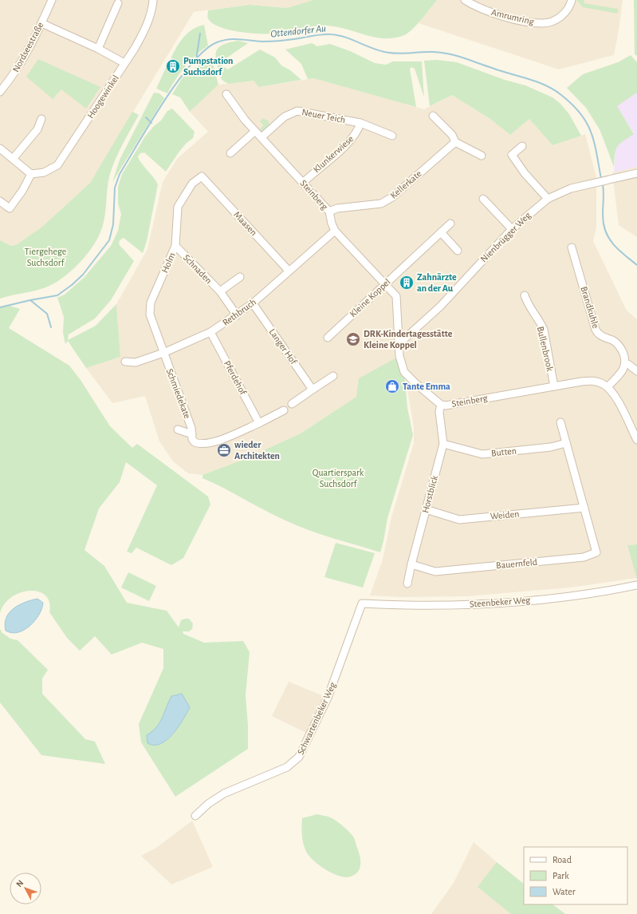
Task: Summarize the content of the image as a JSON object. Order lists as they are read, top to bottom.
{
  "streets": {
    "street": [
      "Amrumring",
      "Nordseestraße",
      "Hoogewinkel",
      "Neuer Teich",
      "Klunkerwiese",
      "Kellerkate",
      "Steinberg",
      "Maasen",
      "Nienbrügger Weg",
      "Holm",
      "Schnaden",
      "Kleine Koppel",
      "Brandkuhle",
      "Rethbruch",
      "Langer Hof",
      "Bullenbrook",
      "Pferdehof",
      "Schmiedekate",
      "Butten",
      "Horstblick",
      "Weiden",
      "Bauernfeld",
      "Steenbeker Weg",
      "Schwartenbeker Weg"
    ]
  },
  "crossings": [
    ["Neuer Teich", "Klunkerwiese"],
    ["Neuer Teich", "Steinberg"],
    ["Klunkerwiese", "Steinberg"],
    ["Kellerkate", "Steinberg"],
    ["Steinberg", "Nienbrügger Weg"],
    ["Steinberg", "Kleine Koppel"],
    ["Steinberg", "Rethbruch"],
    ["Steinberg", "Bullenbrook"],
    ["Steinberg", "Horstblick"],
    ["Maasen", "Holm"],
    ["Maasen", "Rethbruch"],
    ["Holm", "Schnaden"],
    ["Holm", "Rethbruch"],
    ["Holm", "Schmiedekate"],
    ["Schnaden", "Rethbruch"],
    ["Rethbruch", "Langer Hof"],
    ["Rethbruch", "Pferdehof"],
    ["Rethbruch", "Schmiedekate"],
    ["Pferdehof", "Schmiedekate"],
    ["Butten", "Horstblick"],
    ["Horstblick", "Weiden"],
    ["Horstblick", "Bauernfeld"],
    ["Weiden", "Bauernfeld"],
    ["Steenbeker Weg", "Schwartenbeker Weg"]
  ],
  "water": ["Ottendorfer Au"],
  "parks": ["Tiergehege Suchsdorf", "Quartierspark Suchsdorf"],
  "places": {
    "building": ["Pumpstation Suchsdorf", "Zahnärzte an der Au"],
    "school or university": ["DRK-Kindertagesstätte Kleine Koppel"],
    "shop": ["Tante Emma"],
    "office": ["wieder Architekten"]
  },
  "legend": ["Road", "Park", "Water"],
  "north": "top left"
}
